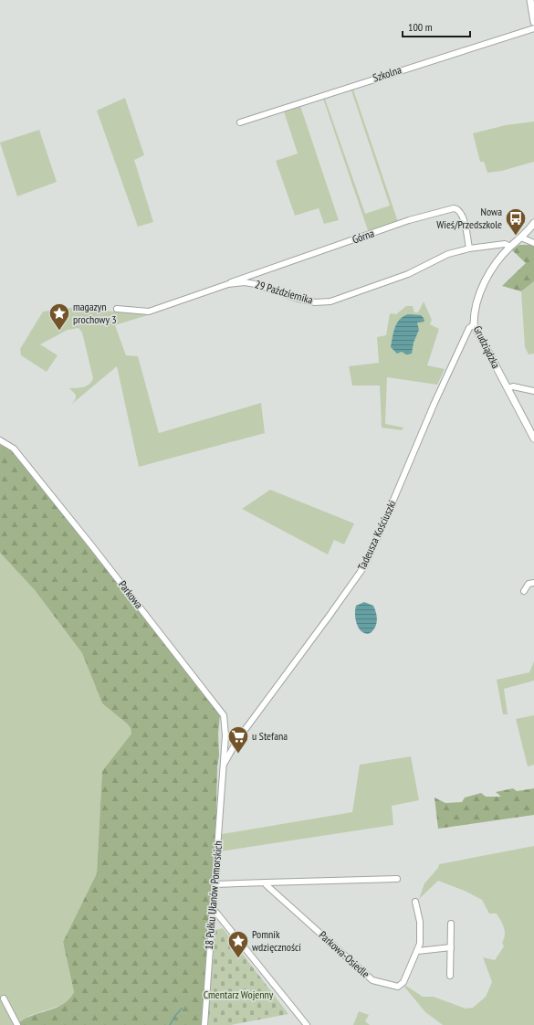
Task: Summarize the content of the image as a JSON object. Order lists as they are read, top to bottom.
{
  "streets": {
    "street": [
      "Szkolna",
      "Górna",
      "29 Października",
      "Grudziądzka",
      "Tadeusza Kościuszki",
      "Parkowa",
      "18 Pułku Ułanów Pomorskich",
      "Parkowa-Osiedle"
    ]
  },
  "crossings": [
    ["Górna", "29 Października"],
    ["29 Października", "Grudziądzka"],
    ["Grudziądzka", "Tadeusza Kościuszki"],
    ["Tadeusza Kościuszki", "Parkowa"],
    ["Tadeusza Kościuszki", "18 Pułku Ułanów Pomorskich"],
    ["Parkowa", "18 Pułku Ułanów Pomorskich"]
  ],
  "parks": ["Cmentarz Wojenny"],
  "places": {
    "bus stop": ["Nowa Wieś/Przedszkole"],
    "place": ["magazyn prochowy 3", "Pomnik wdzięczności"],
    "supermarket": ["u Stefana"]
  },
  "scale_bar": "100 m"
}
